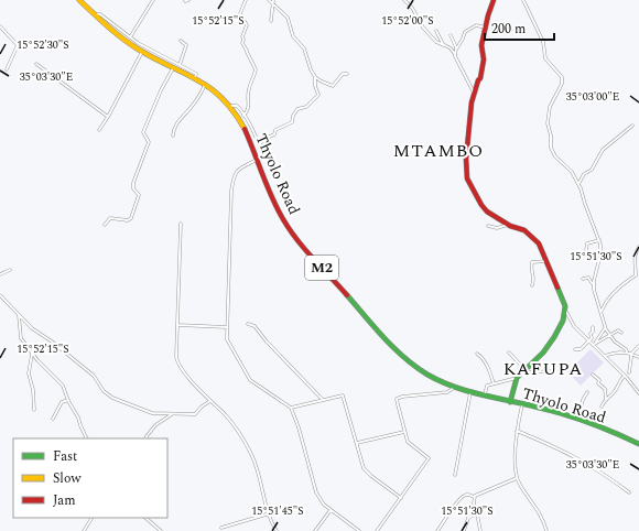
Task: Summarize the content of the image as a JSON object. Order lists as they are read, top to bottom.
{
  "streets": {
    "main road": ["Thyolo Road", "M2"]
  },
  "districts": ["MTAMBO", "KAFUPA"],
  "legend": ["Fast", "Slow", "Jam"],
  "scale_bar": "200 m",
  "coordinates": [
    "15°52'15\"S",
    "15°52'00\"S",
    "15°52'30\"S",
    "35°03'30\"E",
    "35°03'00\"E",
    "15°51'30\"S",
    "15°51'45\"S"
  ]
}
